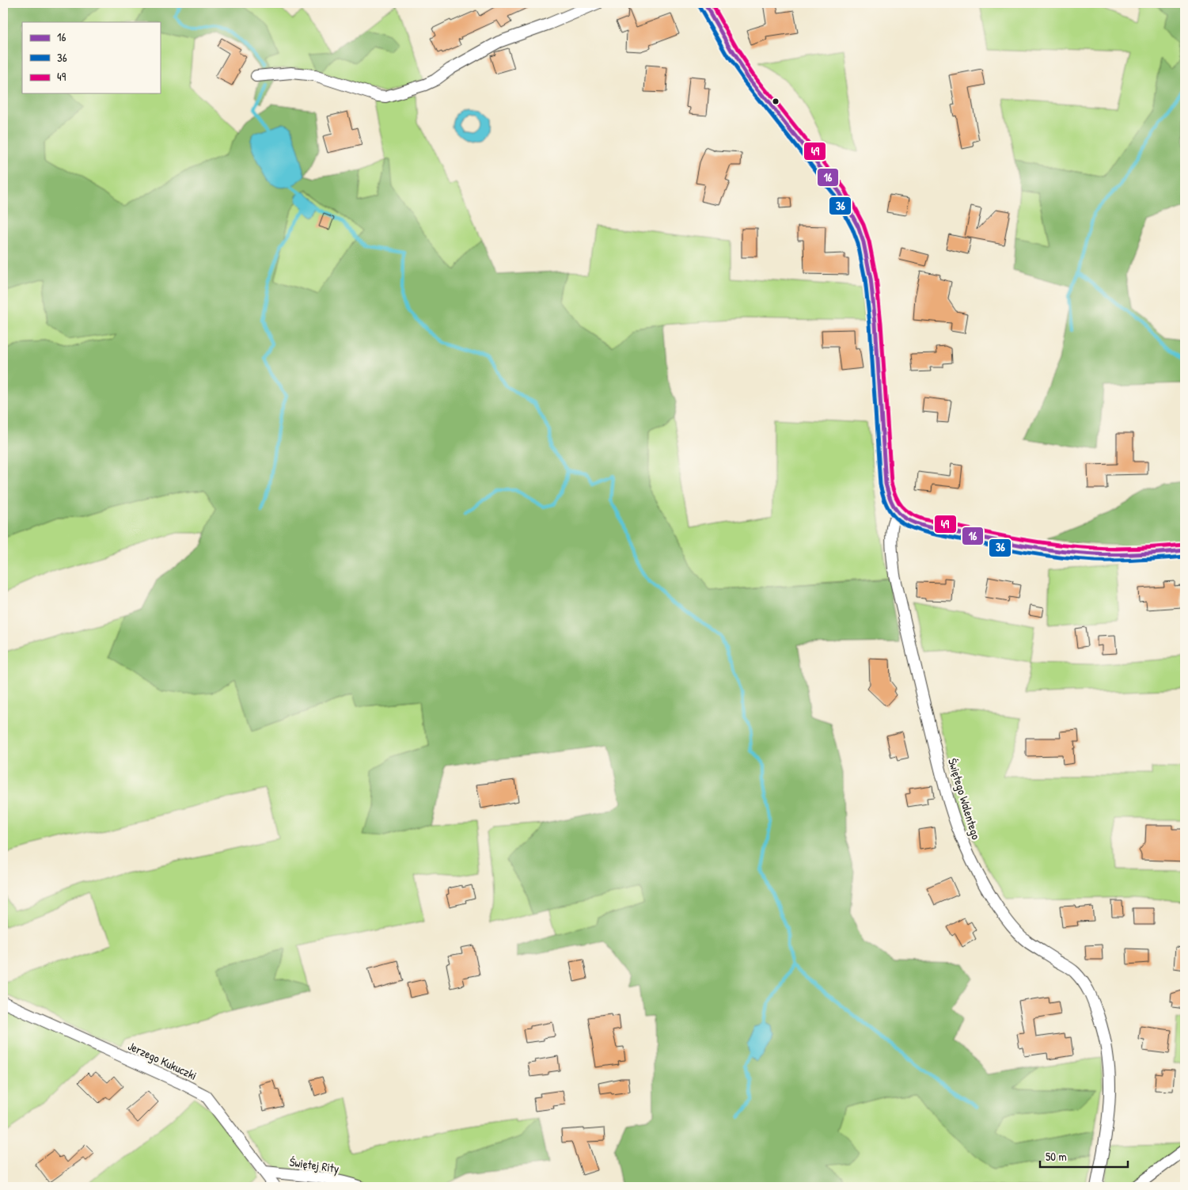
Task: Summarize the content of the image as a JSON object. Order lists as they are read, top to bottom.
{
  "streets": {
    "street": ["Świętego Walentego", "Jerzego Kukuczki", "Świętej Rity"]
  },
  "crossings": [
    ["Jerzego Kukuczki", "Świętej Rity"]
  ],
  "lines": ["transit line 16", "transit line 49", "transit line 36"],
  "legend": ["16", "36", "49"],
  "scale_bar": "50 m"
}
